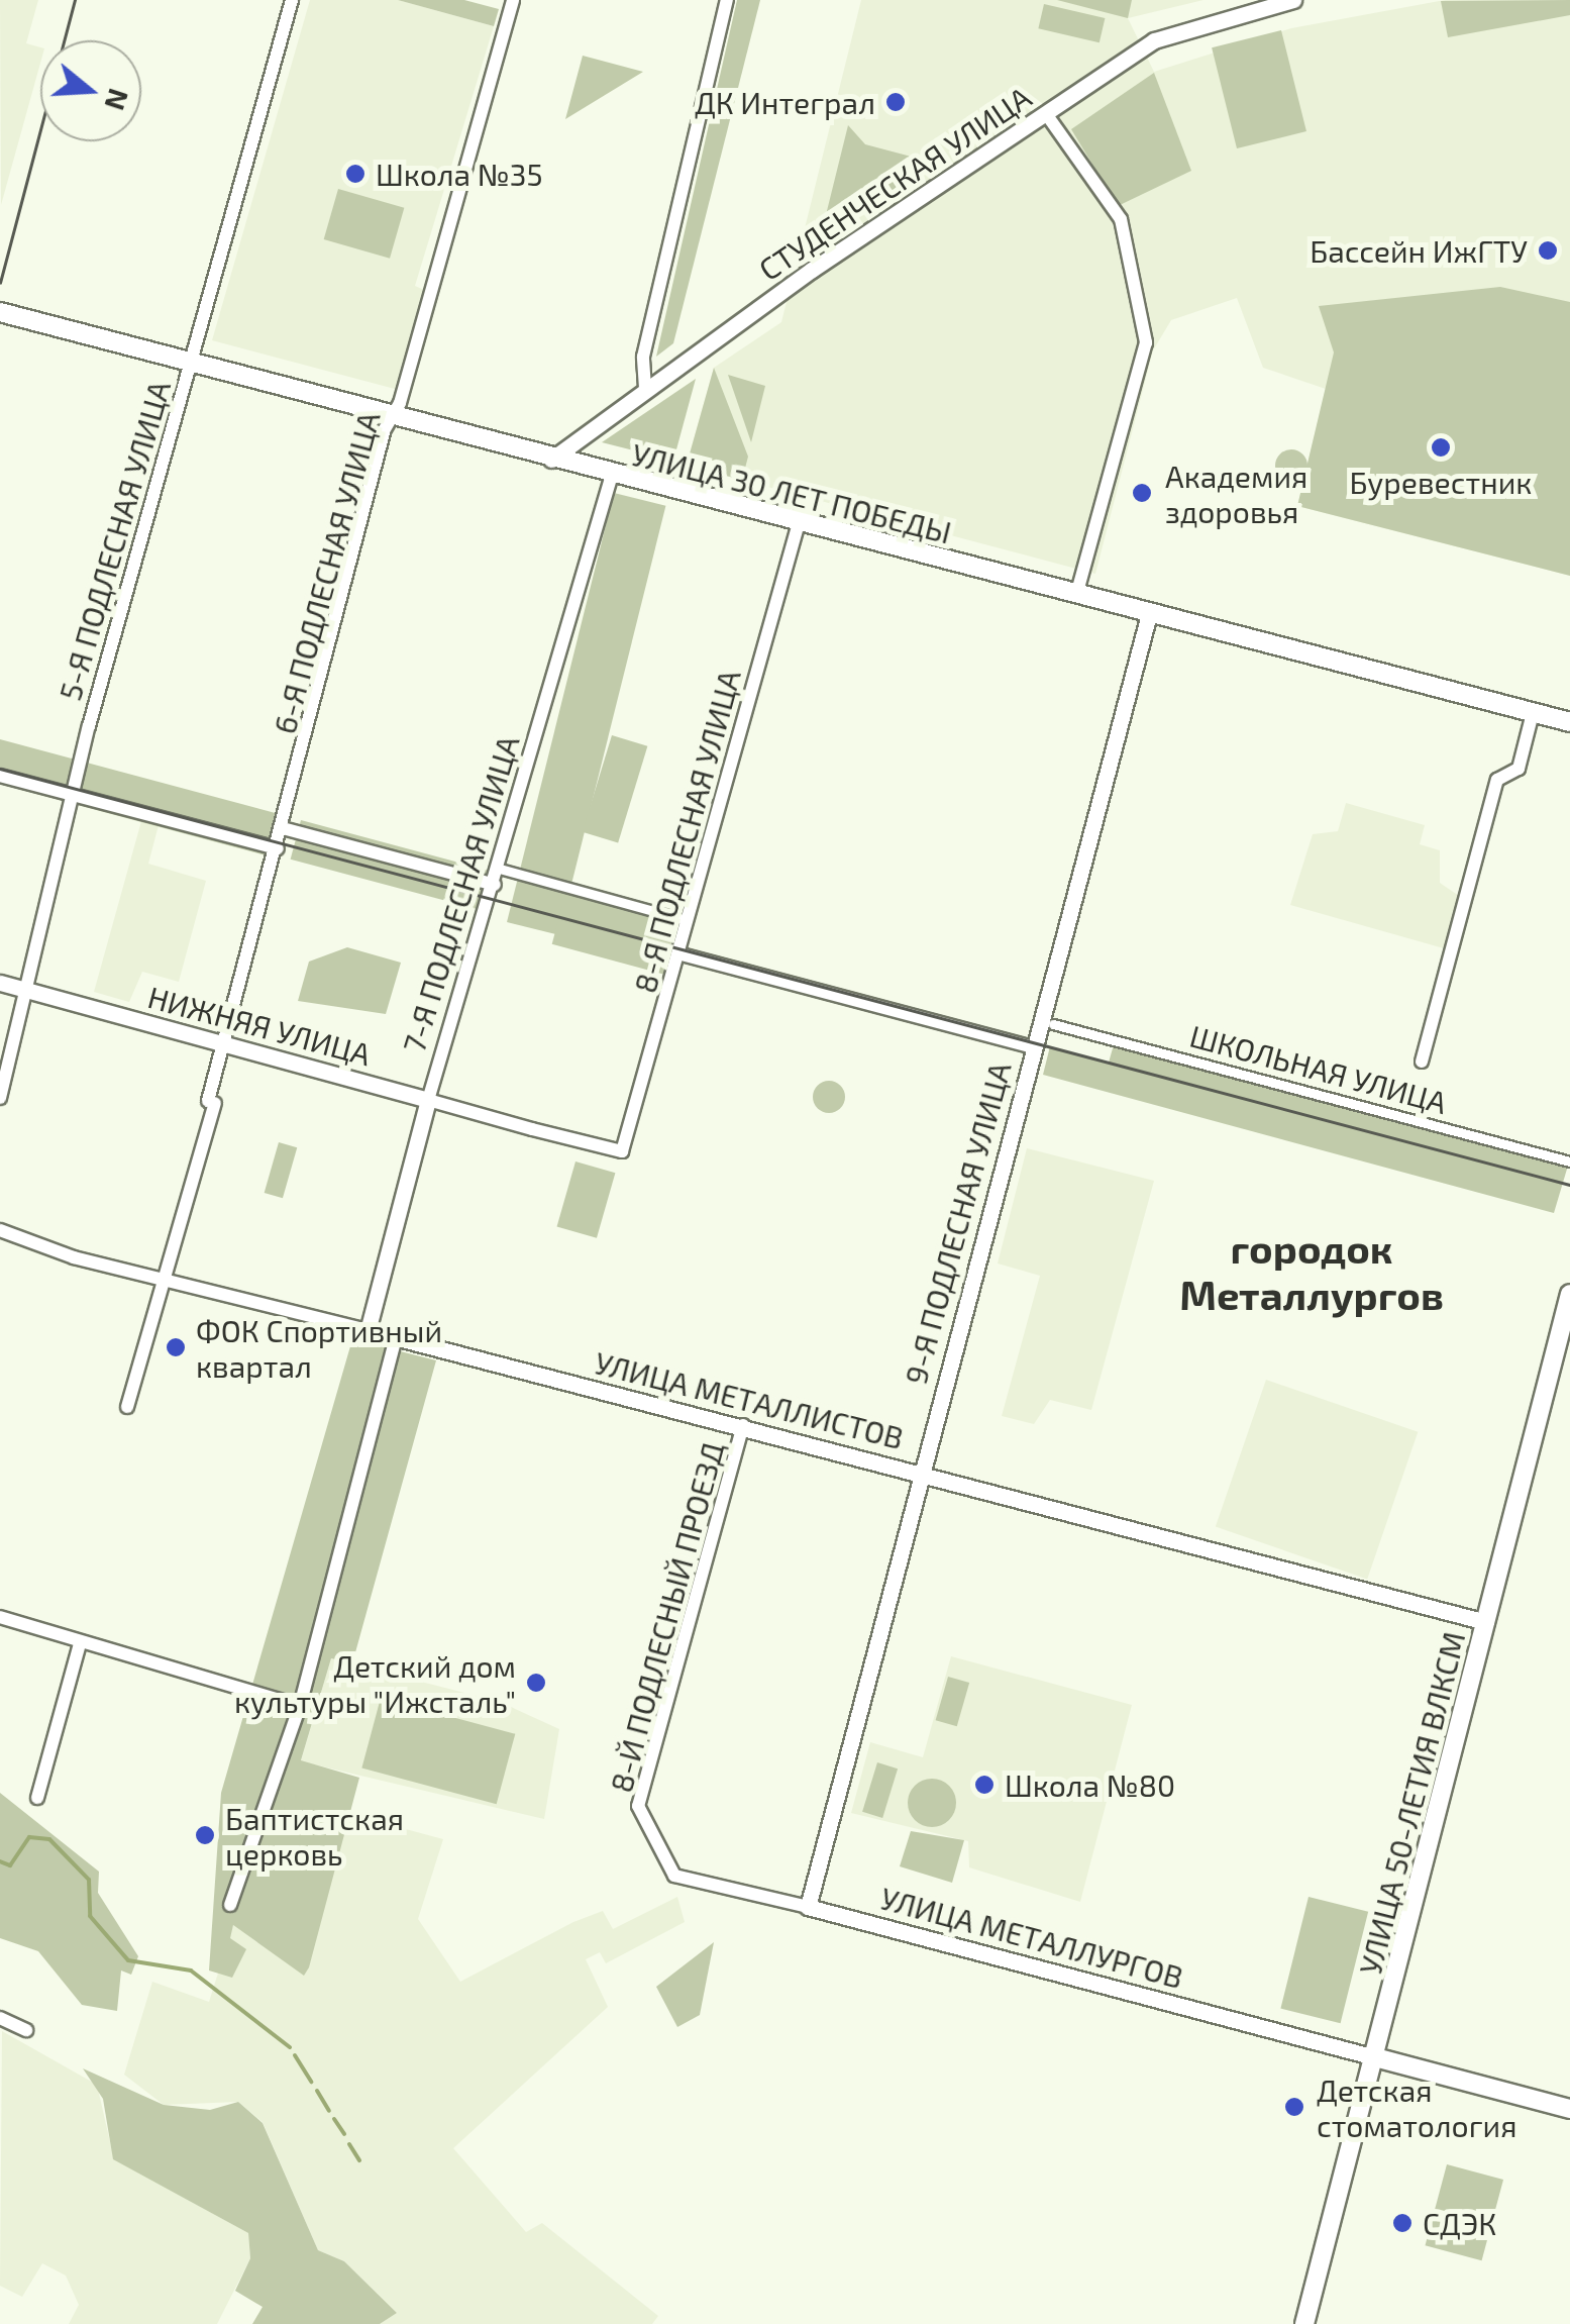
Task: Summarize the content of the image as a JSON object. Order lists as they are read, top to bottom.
{
  "streets": {
    "main road": ["УЛИЦА 30 ЛЕТ ПОБЕДЫ", "УЛИЦА 50-ЛЕТИЯ ВЛКСМ"],
    "street": [
      "СТУДЕНЧЕСКАЯ УЛИЦА",
      "5-Я ПОДЛЕСНАЯ УЛИЦА",
      "6-Я ПОДЛЕСНАЯ УЛИЦА",
      "8-Я ПОДЛЕСНАЯ УЛИЦА",
      "7-Я ПОДЛЕСНАЯ УЛИЦА",
      "НИЖНЯЯ УЛИЦА",
      "ШКОЛЬНАЯ УЛИЦА",
      "9-Я ПОДЛЕСНАЯ УЛИЦА",
      "УЛИЦА МЕТАЛЛИСТОВ",
      "8-Й ПОДЛЕСНЫЙ ПРОЕЗД",
      "УЛИЦА МЕТАЛЛУРГОВ"
    ]
  },
  "crossings": [
    ["СТУДЕНЧЕСКАЯ УЛИЦА", "УЛИЦА 30 ЛЕТ ПОБЕДЫ"],
    ["УЛИЦА 30 ЛЕТ ПОБЕДЫ", "5-Я ПОДЛЕСНАЯ УЛИЦА"],
    ["УЛИЦА 30 ЛЕТ ПОБЕДЫ", "6-Я ПОДЛЕСНАЯ УЛИЦА"],
    ["УЛИЦА 30 ЛЕТ ПОБЕДЫ", "8-Я ПОДЛЕСНАЯ УЛИЦА"],
    ["УЛИЦА 30 ЛЕТ ПОБЕДЫ", "7-Я ПОДЛЕСНАЯ УЛИЦА"],
    ["УЛИЦА 30 ЛЕТ ПОБЕДЫ", "9-Я ПОДЛЕСНАЯ УЛИЦА"],
    ["5-Я ПОДЛЕСНАЯ УЛИЦА", "НИЖНЯЯ УЛИЦА"],
    ["6-Я ПОДЛЕСНАЯ УЛИЦА", "НИЖНЯЯ УЛИЦА"],
    ["6-Я ПОДЛЕСНАЯ УЛИЦА", "УЛИЦА МЕТАЛЛИСТОВ"],
    ["8-Я ПОДЛЕСНАЯ УЛИЦА", "НИЖНЯЯ УЛИЦА"],
    ["7-Я ПОДЛЕСНАЯ УЛИЦА", "НИЖНЯЯ УЛИЦА"],
    ["7-Я ПОДЛЕСНАЯ УЛИЦА", "УЛИЦА МЕТАЛЛИСТОВ"],
    ["9-Я ПОДЛЕСНАЯ УЛИЦА", "УЛИЦА МЕТАЛЛИСТОВ"],
    ["9-Я ПОДЛЕСНАЯ УЛИЦА", "УЛИЦА МЕТАЛЛУРГОВ"],
    ["УЛИЦА МЕТАЛЛИСТОВ", "8-Й ПОДЛЕСНЫЙ ПРОЕЗД"],
    ["УЛИЦА МЕТАЛЛИСТОВ", "УЛИЦА 50-ЛЕТИЯ ВЛКСМ"],
    ["8-Й ПОДЛЕСНЫЙ ПРОЕЗД", "УЛИЦА МЕТАЛЛУРГОВ"],
    ["УЛИЦА 50-ЛЕТИЯ ВЛКСМ", "УЛИЦА МЕТАЛЛУРГОВ"]
  ],
  "districts": ["городок Металлургов"],
  "places": [
    "ДК Интеграл",
    "Школа №35",
    "Бассейн ИжГТУ",
    "Буревестник",
    "Академия здоровья",
    "ФОК Спортивный квартал",
    "Детский дом культуры \"Ижсталь\"",
    "Школа №80",
    "Баптистская церковь",
    "Детская стоматология",
    "СДЭК"
  ],
  "north": "right"
}
